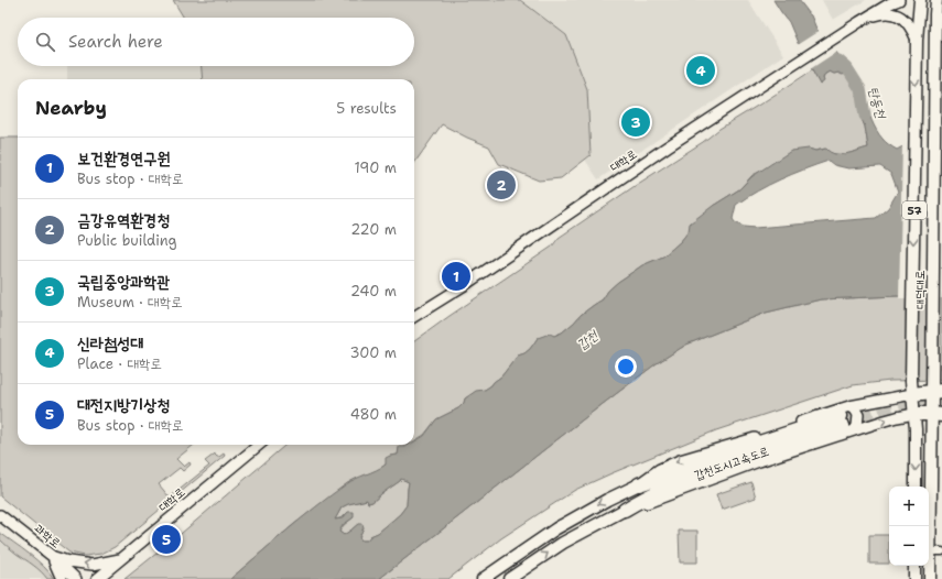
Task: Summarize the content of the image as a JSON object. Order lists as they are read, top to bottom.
{
  "streets": {
    "highway": ["갑천도시고속도로"],
    "main road": [
      "대학로",
      "57",
      "대덕대로",
      "과학로"
    ]
  },
  "water": ["탄동천", "갑천"],
  "page": {
    "search": "Search here",
    "pins": [
      "4",
      "3",
      "2",
      "1",
      "5"
    ],
    "heading": ["Nearby", "5 results"],
    "list": [
      {
        "mark": "1",
        "name": "보건환경연구원",
        "note": "Bus stop · 대학로",
        "value": "190 m"
      },
      {
        "mark": "2",
        "name": "금강유역환경청",
        "note": "Public building",
        "value": "220 m"
      },
      {
        "mark": "3",
        "name": "국립중앙과학관",
        "note": "Museum · 대학로",
        "value": "240 m"
      },
      {
        "mark": "4",
        "name": "신라첨성대",
        "note": "Place · 대학로",
        "value": "300 m"
      },
      {
        "mark": "5",
        "name": "대전지방기상청",
        "note": "Bus stop · 대학로",
        "value": "480 m"
      }
    ],
    "map_buttons": ["+", "−"]
  }
}
